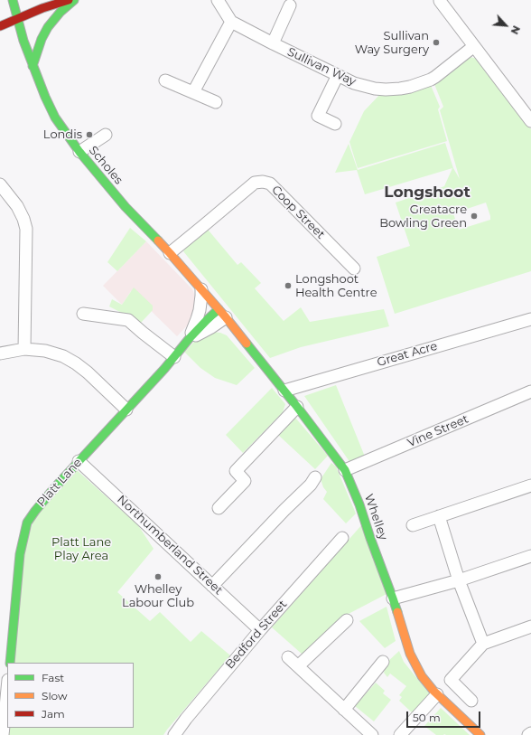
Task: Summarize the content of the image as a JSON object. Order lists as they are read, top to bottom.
{
  "streets": {
    "main road": ["Scholes", "Platt Lane", "Whelley"],
    "street": [
      "Sullivan Way",
      "Coop Street",
      "Great Acre",
      "Vine Street",
      "Northumberland Street",
      "Bedford Street"
    ]
  },
  "crossings": [
    ["Scholes", "Coop Street"],
    ["Scholes", "Platt Lane"],
    ["Scholes", "Whelley"],
    ["Great Acre", "Whelley"],
    ["Vine Street", "Whelley"],
    ["Platt Lane", "Whelley"],
    ["Platt Lane", "Northumberland Street"],
    ["Northumberland Street", "Bedford Street"]
  ],
  "districts": ["Longshoot"],
  "parks": ["Platt Lane Play Area"],
  "places": [
    "Sullivan Way Surgery",
    "Londis",
    "Greatacre Bowling Green",
    "Longshoot Health Centre",
    "Whelley Labour Club"
  ],
  "legend": ["Fast", "Slow", "Jam"],
  "scale_bar": "50 m",
  "north": "bottom right"
}
